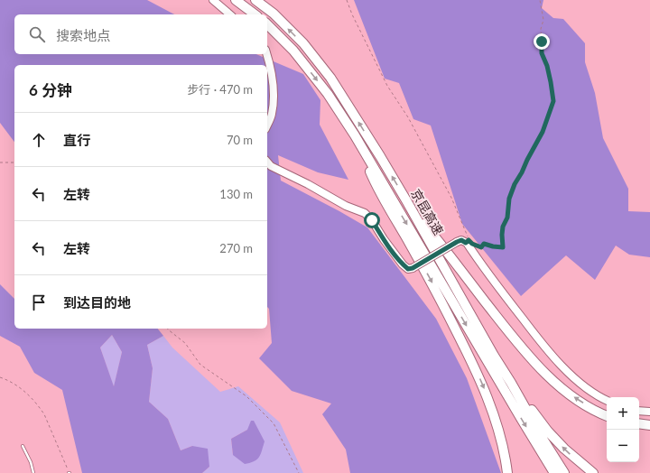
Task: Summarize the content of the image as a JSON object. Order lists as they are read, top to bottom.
{
  "streets": {
    "highway": ["京昆高速"]
  },
  "page": {
    "search": "搜索地点",
    "heading": ["6 分钟", "步行 · 470 m"],
    "list": [
      ["直行", "70 m"],
      ["左转", "130 m"],
      ["左转", "270 m"],
      "到达目的地"
    ],
    "map_buttons": ["+", "−"]
  }
}
